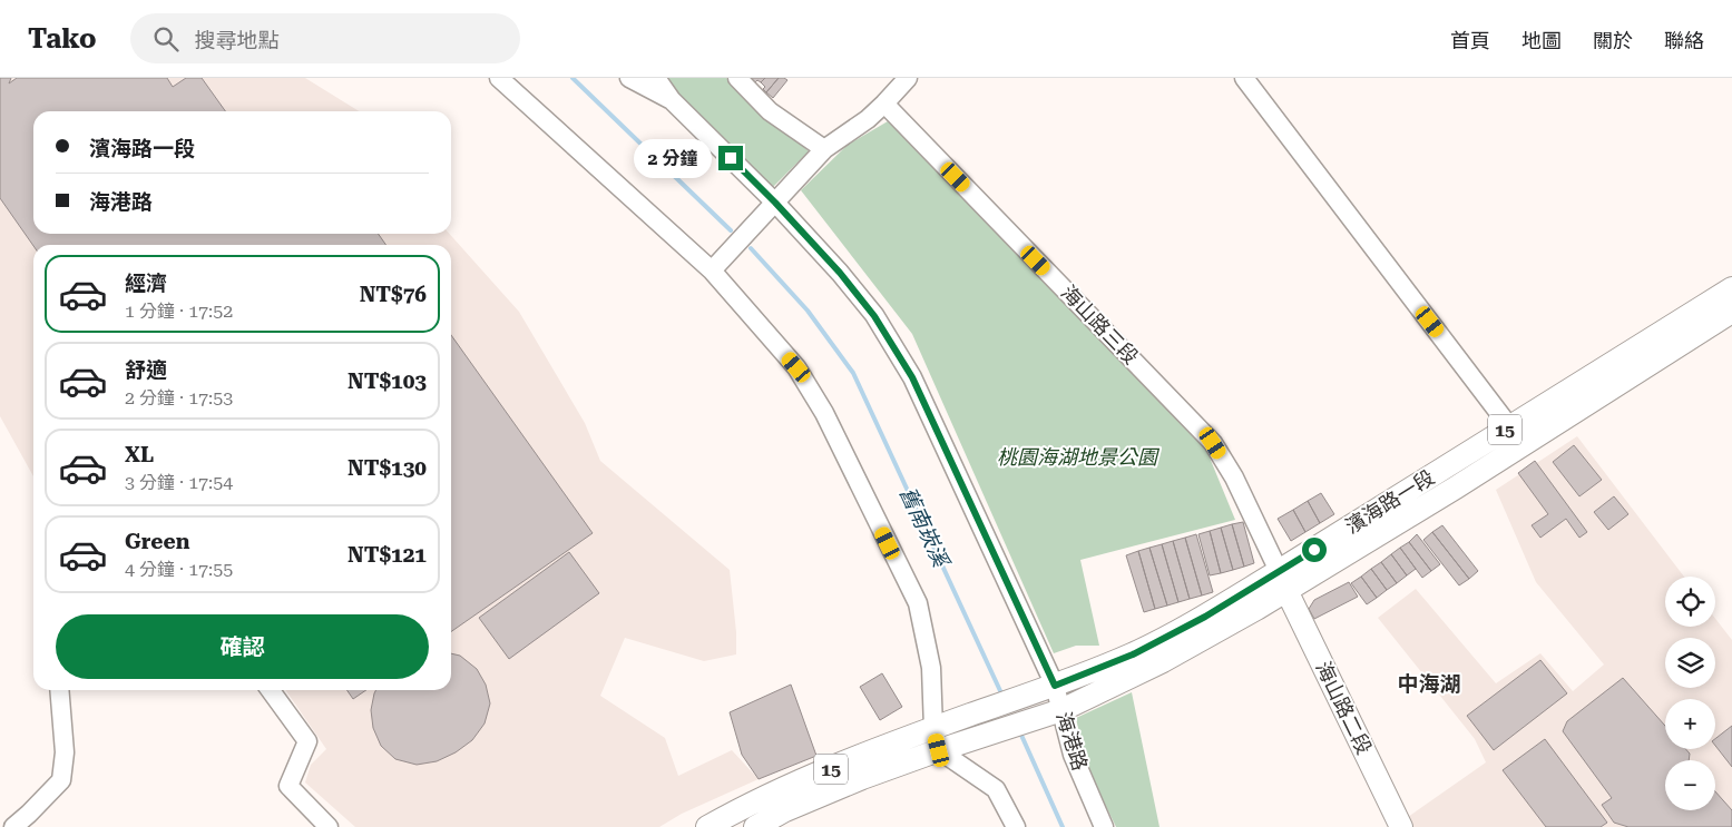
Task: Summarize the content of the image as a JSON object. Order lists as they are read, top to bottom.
{
  "streets": {
    "main road": ["15", "濱海路一段", "海山路二段"],
    "street": ["海山路三段", "海港路"]
  },
  "crossings": [
    ["海山路三段", "濱海路一段"],
    ["海山路三段", "海山路二段"],
    ["15", "濱海路一段"],
    ["15", "海港路"],
    ["濱海路一段", "海山路二段"],
    ["濱海路一段", "海港路"]
  ],
  "districts": ["中海湖"],
  "water": ["舊南崁溪"],
  "parks": ["桃園海湖地景公園"],
  "page": {
    "header": "Tako",
    "search": "搜尋地點",
    "nav": [
      "首頁",
      "地圖",
      "關於",
      "聯絡"
    ],
    "banner": ["濱海路一段", "海港路"],
    "bubble": "2 分鐘",
    "list": [
      {
        "name": "經濟",
        "note": "1 分鐘 · 17:52",
        "value": "NT$76"
      },
      {
        "name": "舒適",
        "note": "2 分鐘 · 17:53",
        "value": "NT$103"
      },
      {
        "name": "XL",
        "note": "3 分鐘 · 17:54",
        "value": "NT$130"
      },
      {
        "name": "Green",
        "note": "4 分鐘 · 17:55",
        "value": "NT$121"
      }
    ],
    "map_buttons": ["+", "−"],
    "buttons": "確認"
  }
}
